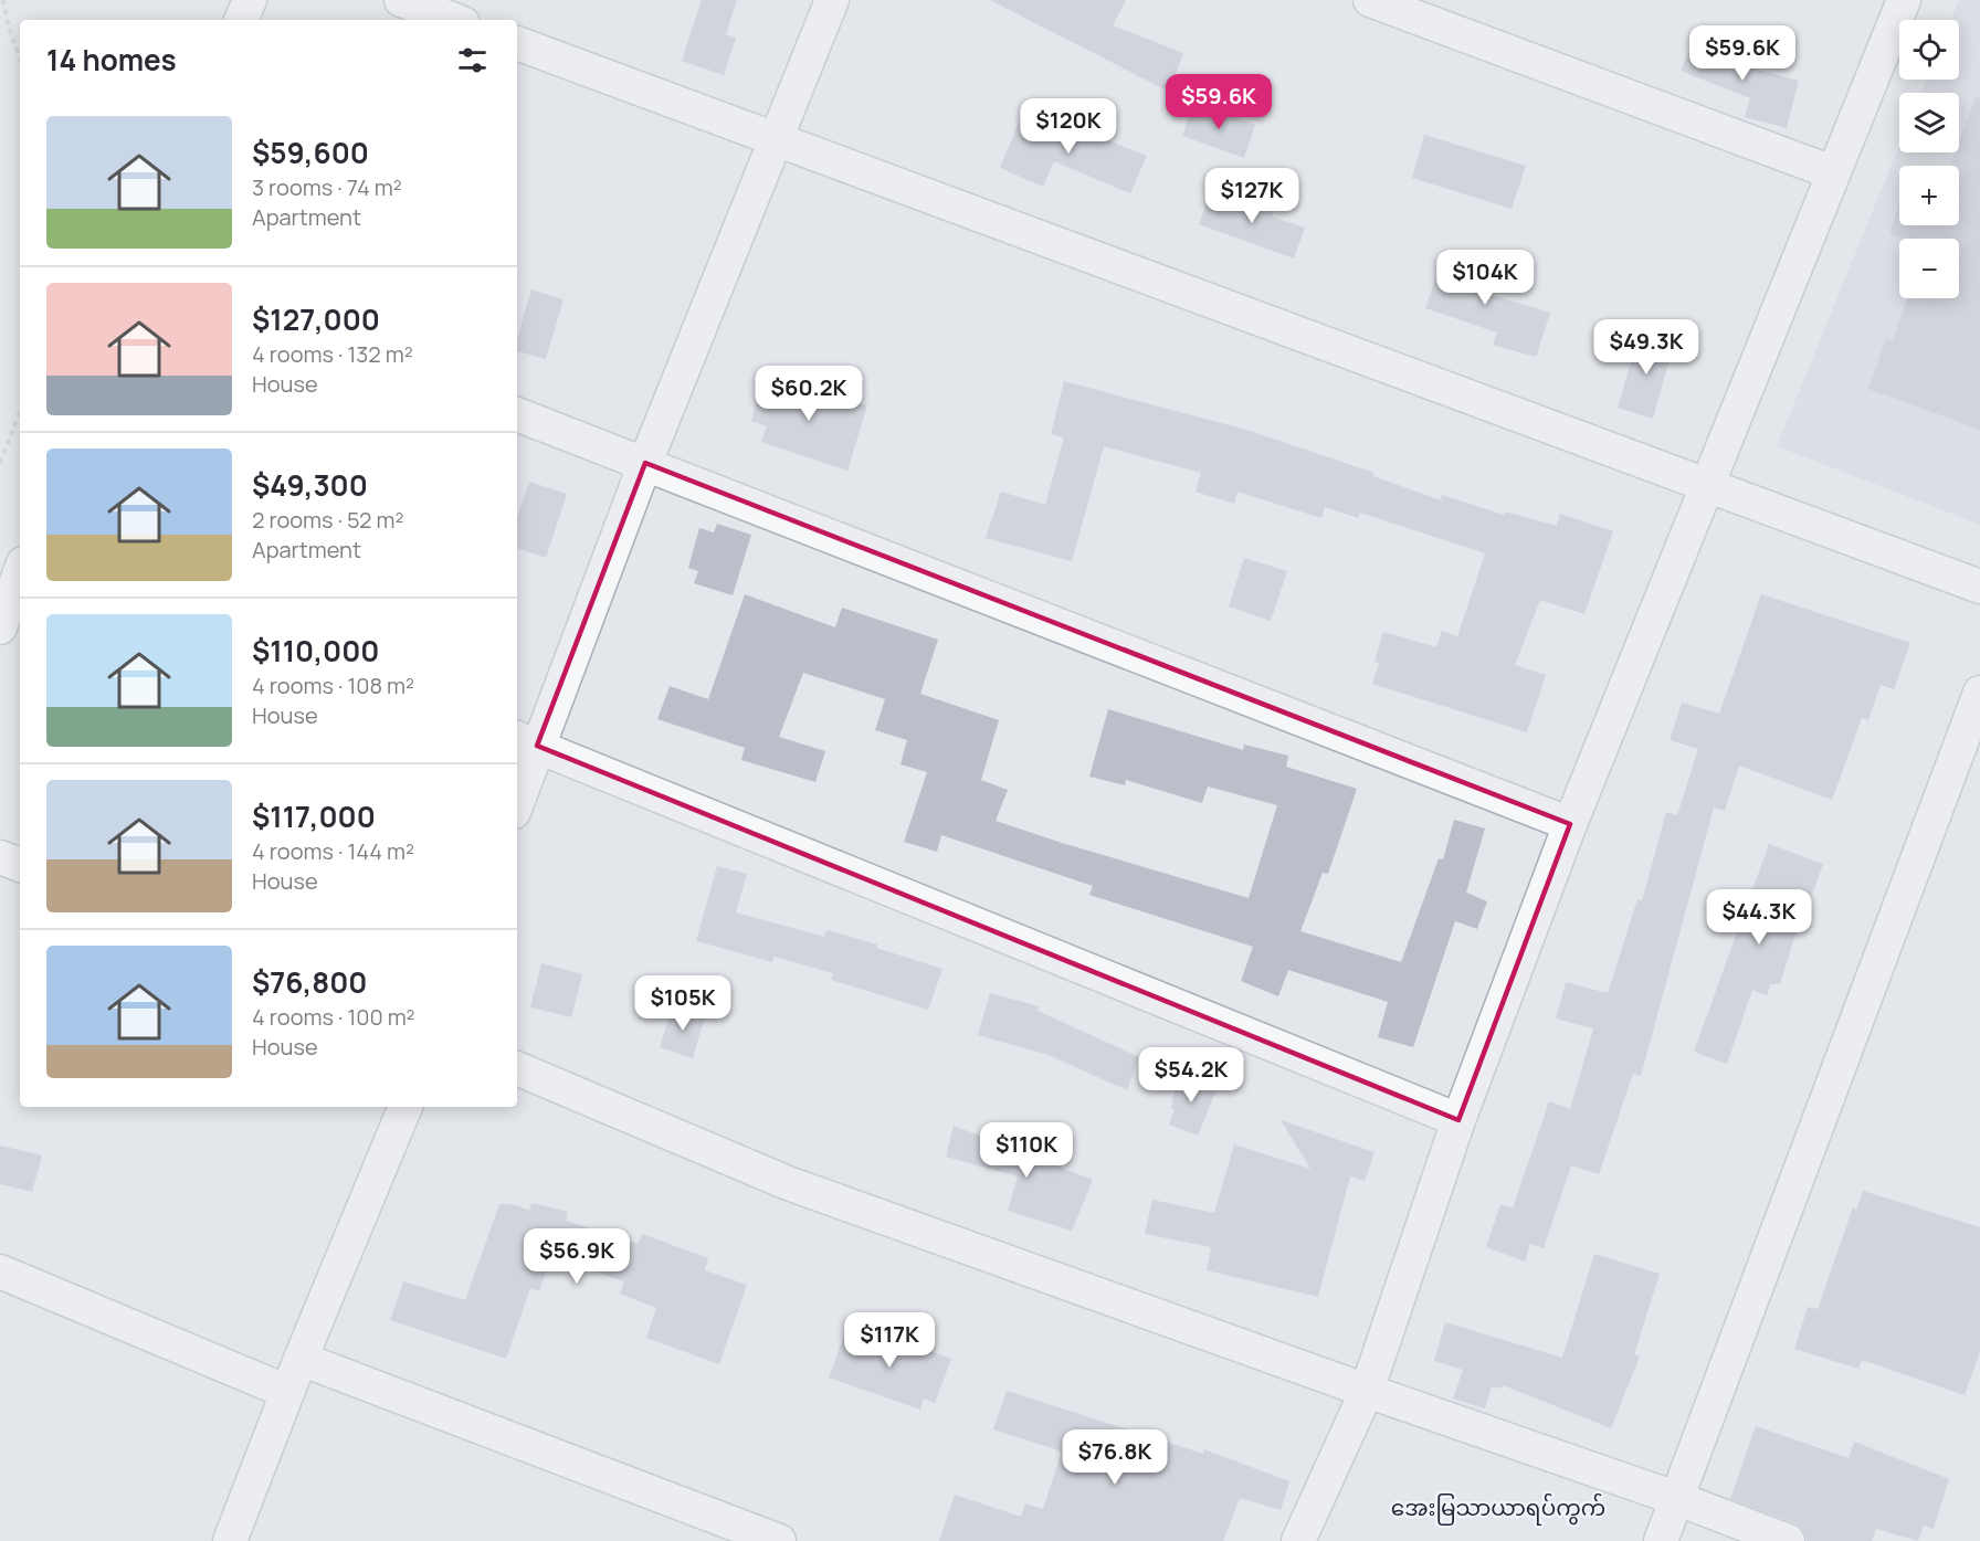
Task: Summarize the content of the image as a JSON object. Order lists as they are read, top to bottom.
{
  "districts": ["အေးမြသာယာရပ်ကွက်"],
  "page": {
    "map_buttons": ["+", "−"],
    "heading": "14 homes",
    "price": [
      "$59.6K",
      "$59.6K",
      "$120K",
      "$127K",
      "$104K",
      "$49.3K",
      "$60.2K",
      "$44.3K",
      "$105K",
      "$54.2K",
      "$110K",
      "$56.9K",
      "$117K",
      "$76.8K"
    ],
    "list": [
      {
        "name": "$59,600",
        "note": "3 rooms · 74 m² · Apartment"
      },
      {
        "name": "$127,000",
        "note": "4 rooms · 132 m² · House"
      },
      {
        "name": "$49,300",
        "note": "2 rooms · 52 m² · Apartment"
      },
      {
        "name": "$110,000",
        "note": "4 rooms · 108 m² · House"
      },
      {
        "name": "$117,000",
        "note": "4 rooms · 144 m² · House"
      },
      {
        "name": "$76,800",
        "note": "4 rooms · 100 m² · House"
      }
    ]
  }
}
